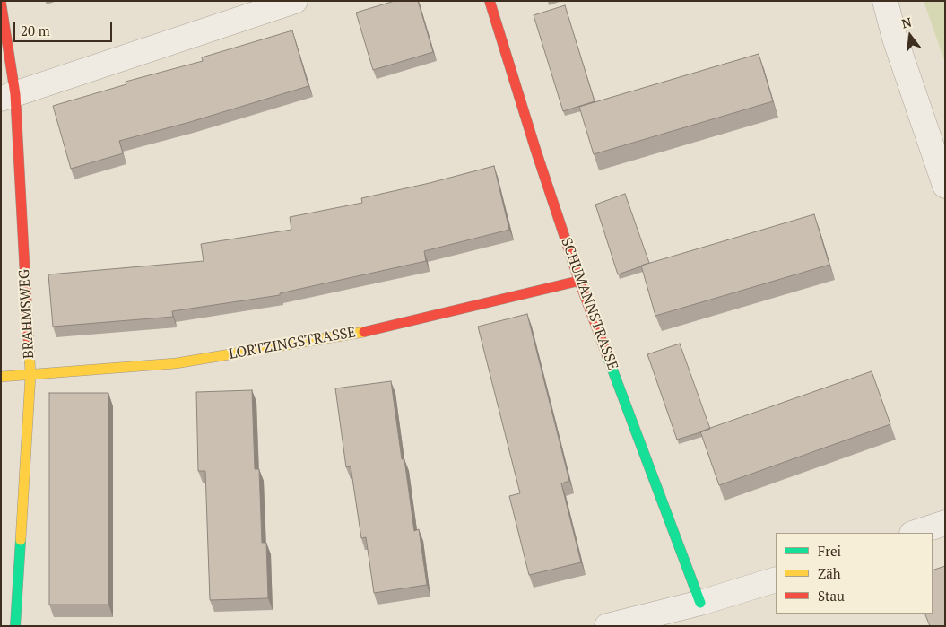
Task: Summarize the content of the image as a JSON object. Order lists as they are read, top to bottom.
{
  "streets": {
    "street": ["SCHUMANNSTRASSE", "BRAHMSWEG", "LORTZINGSTRASSE"]
  },
  "crossings": [
    ["SCHUMANNSTRASSE", "LORTZINGSTRASSE"],
    ["BRAHMSWEG", "LORTZINGSTRASSE"]
  ],
  "legend": ["Frei", "Zäh", "Stau"],
  "scale_bar": "20 m",
  "north": "top"
}
